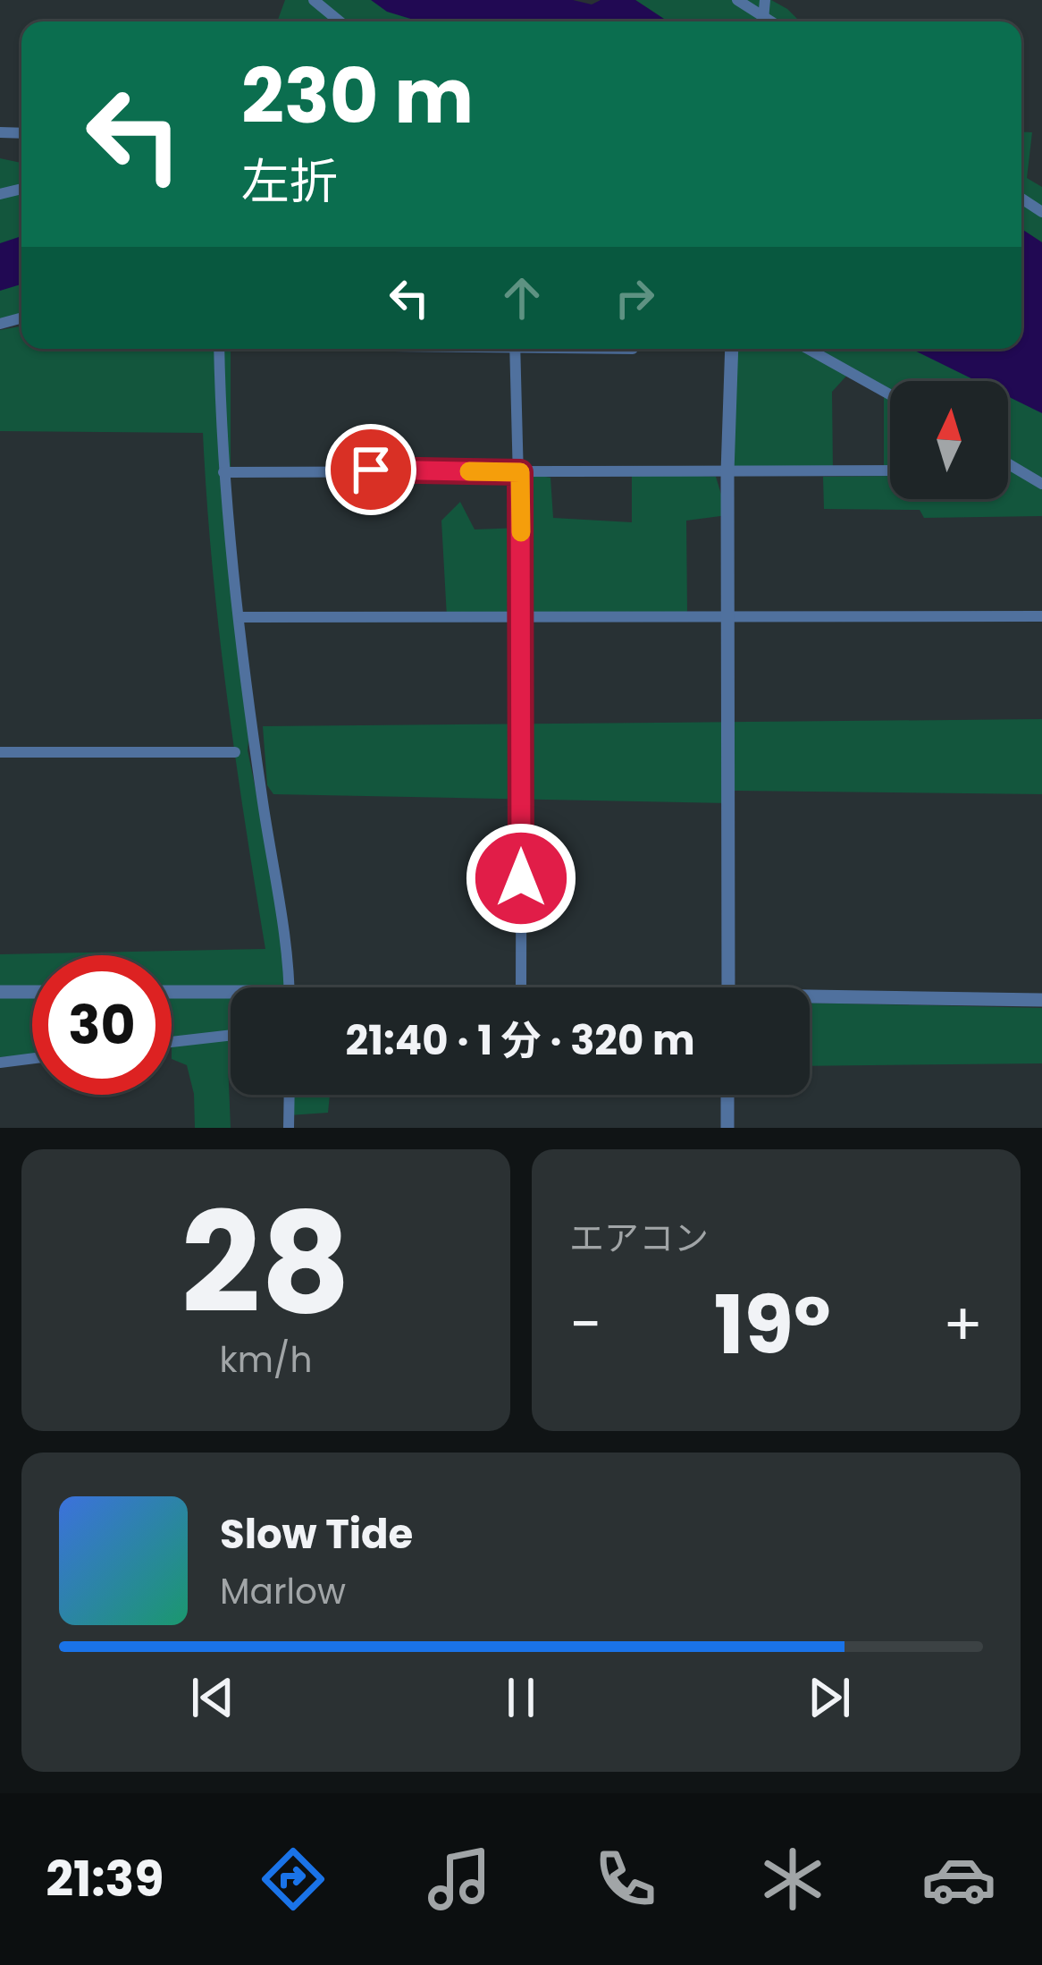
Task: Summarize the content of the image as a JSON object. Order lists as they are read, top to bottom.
{
  "north": "top",
  "page": {
    "turn": ["230 m", "左折"],
    "limit": "30",
    "trip": "21:40 · 1 分 · 320 m",
    "tile": [
      ["28", "km/h"],
      "エアコン"
    ],
    "heat": ["−", "19°", "+"],
    "song": ["Slow Tide", "Marlow"],
    "tabs": "21:39"
  }
}
